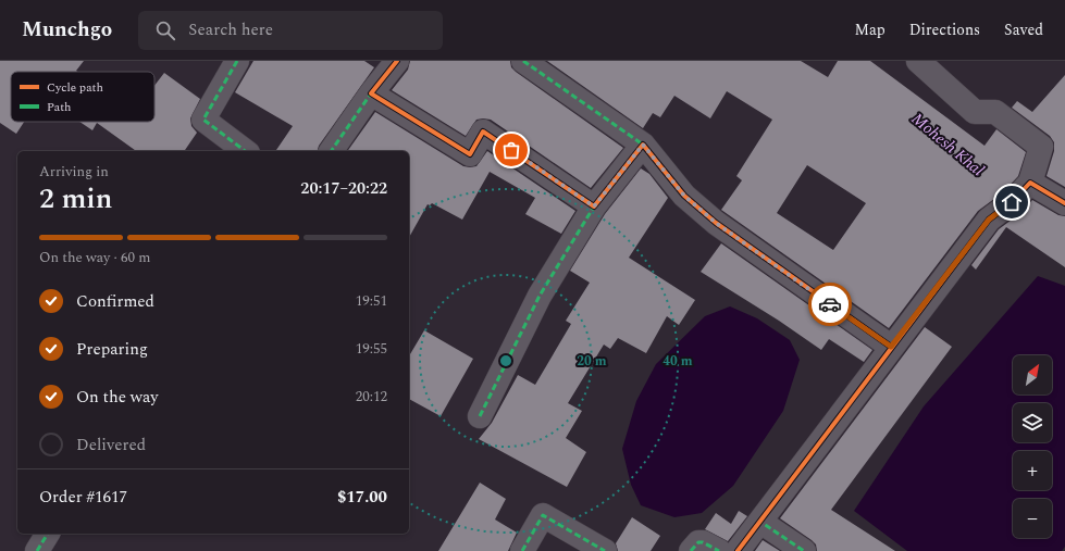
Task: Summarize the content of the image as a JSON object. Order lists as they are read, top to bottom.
{
  "water": ["Mohesh Khal"],
  "legend": ["Cycle path", "Path"],
  "north": "top right",
  "page": {
    "header": "Munchgo",
    "search": "Search here",
    "nav": ["Map", "Directions", "Saved"],
    "heading": ["2 min", "Arriving in", "20:17–20:22"],
    "panel": ["Order #1617", "$17.00"],
    "bar": "On the way · 60 m",
    "list": [
      ["Confirmed", "19:51"],
      ["Preparing", "19:55"],
      ["On the way", "20:12"],
      "Delivered"
    ],
    "map_buttons": ["+", "−"]
  },
  "rings": ["20 m", "40 m"]
}
